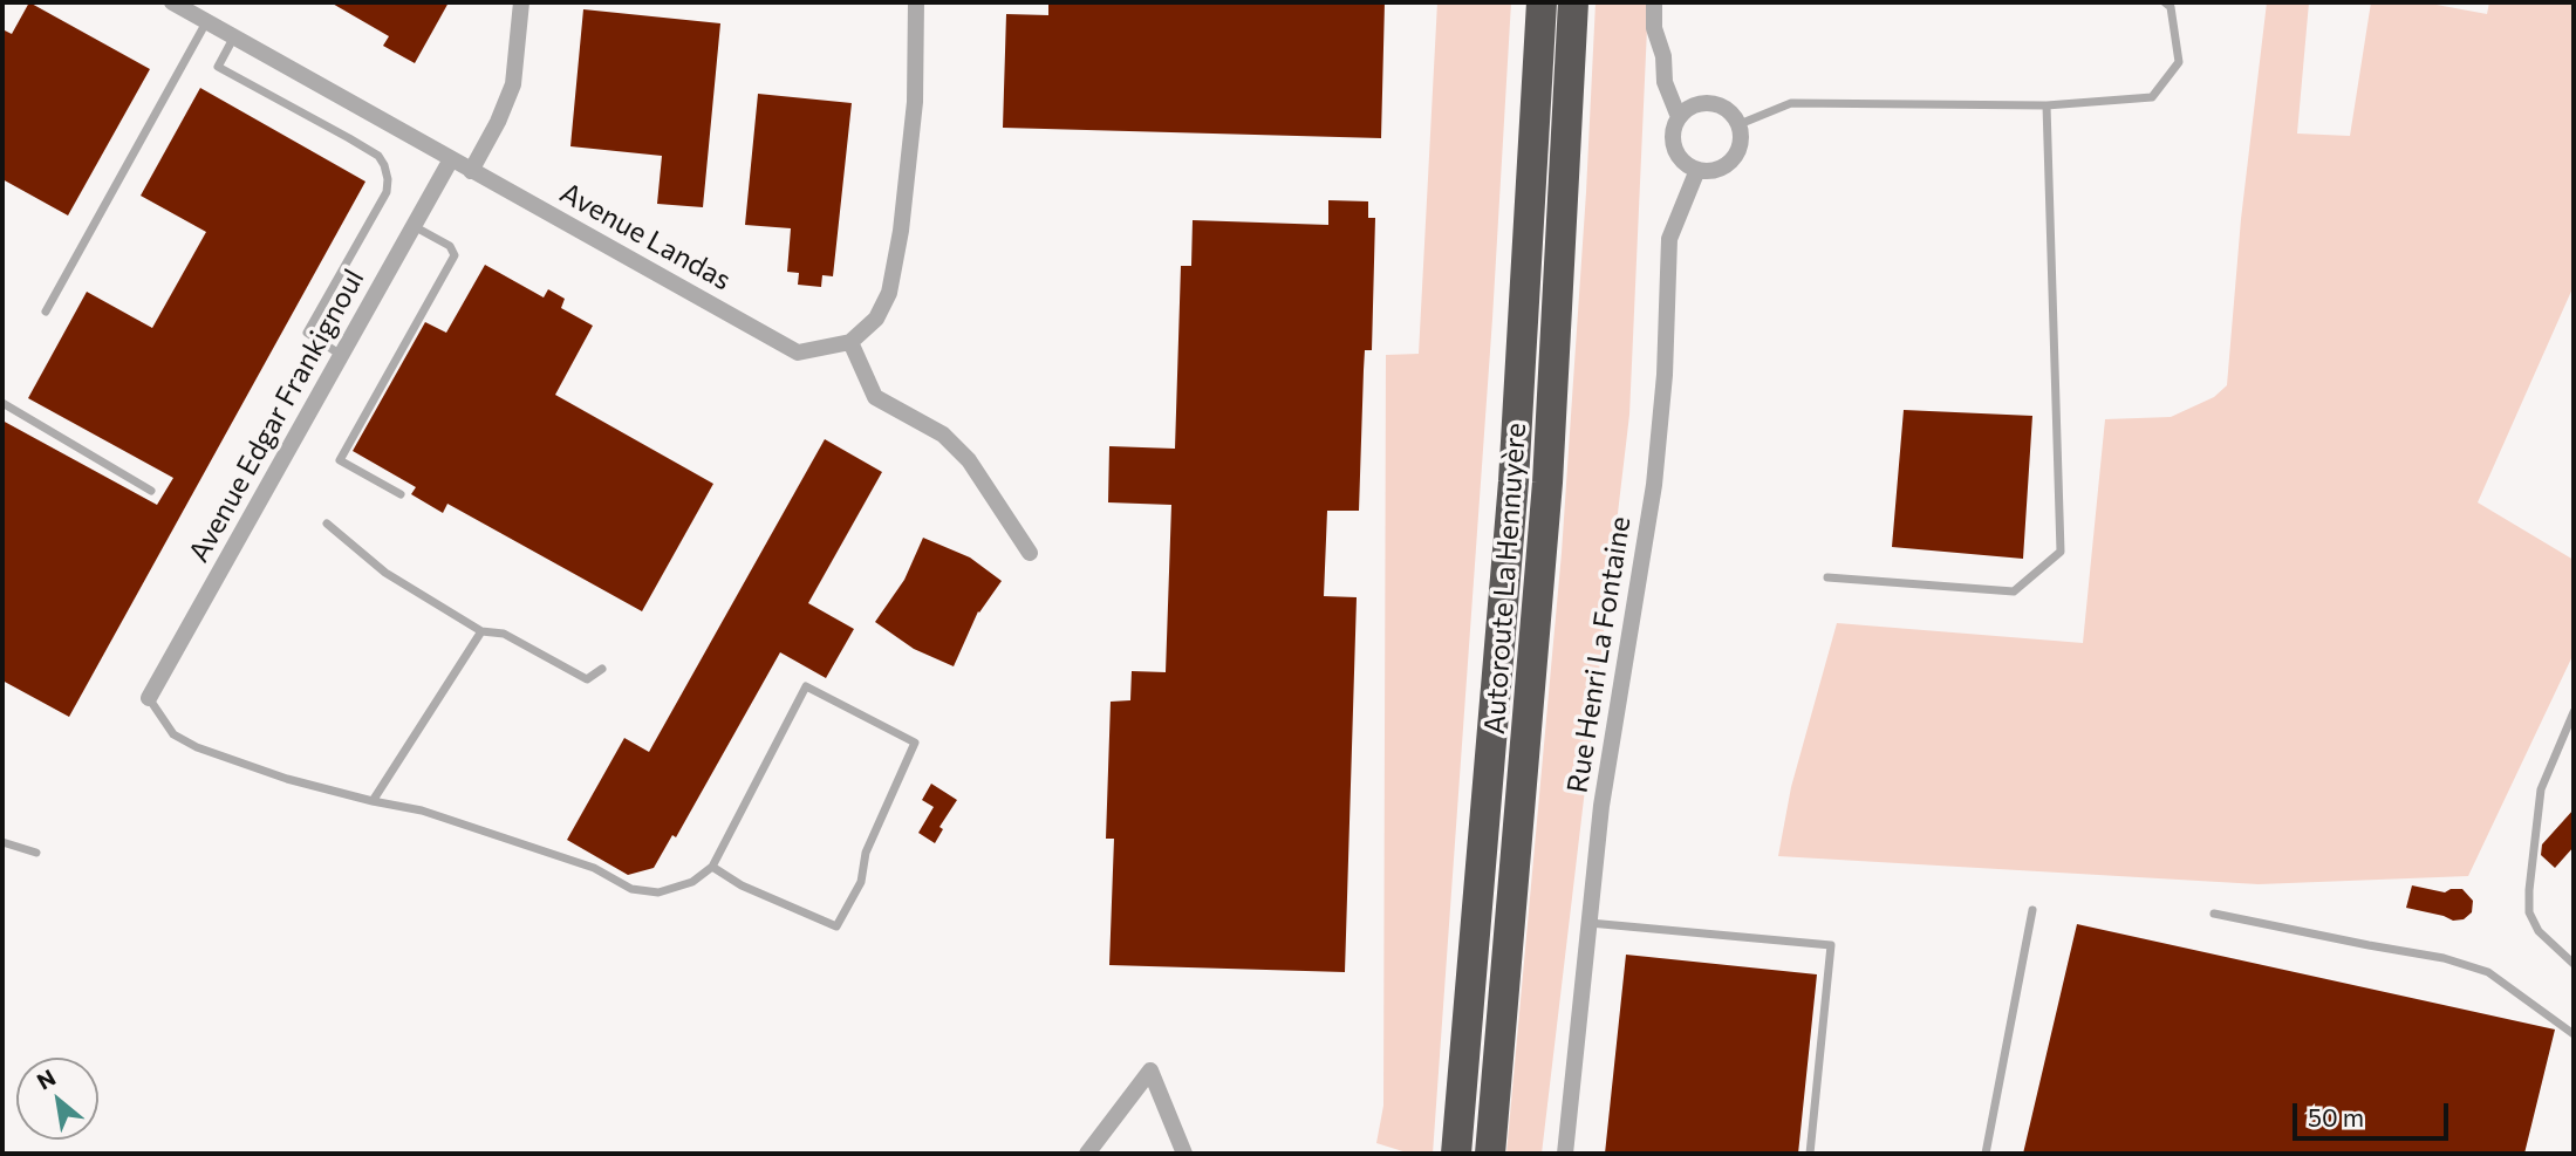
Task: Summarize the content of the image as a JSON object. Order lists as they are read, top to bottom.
{
  "streets": {
    "highway": ["Autoroute La Hennuyère"],
    "street": ["Avenue Landas", "Avenue Edgar Frankignoul", "Rue Henri La Fontaine"]
  },
  "crossings": [
    ["Avenue Landas", "Avenue Edgar Frankignoul"]
  ],
  "scale_bar": "50 m",
  "north": "top left"
}
